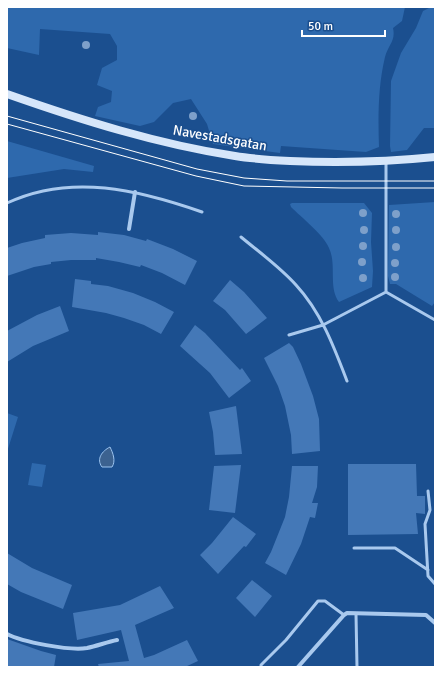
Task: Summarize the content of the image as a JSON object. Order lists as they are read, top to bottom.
{
  "streets": {
    "street": ["Navestadsgatan"]
  },
  "scale_bar": "50 m"
}
